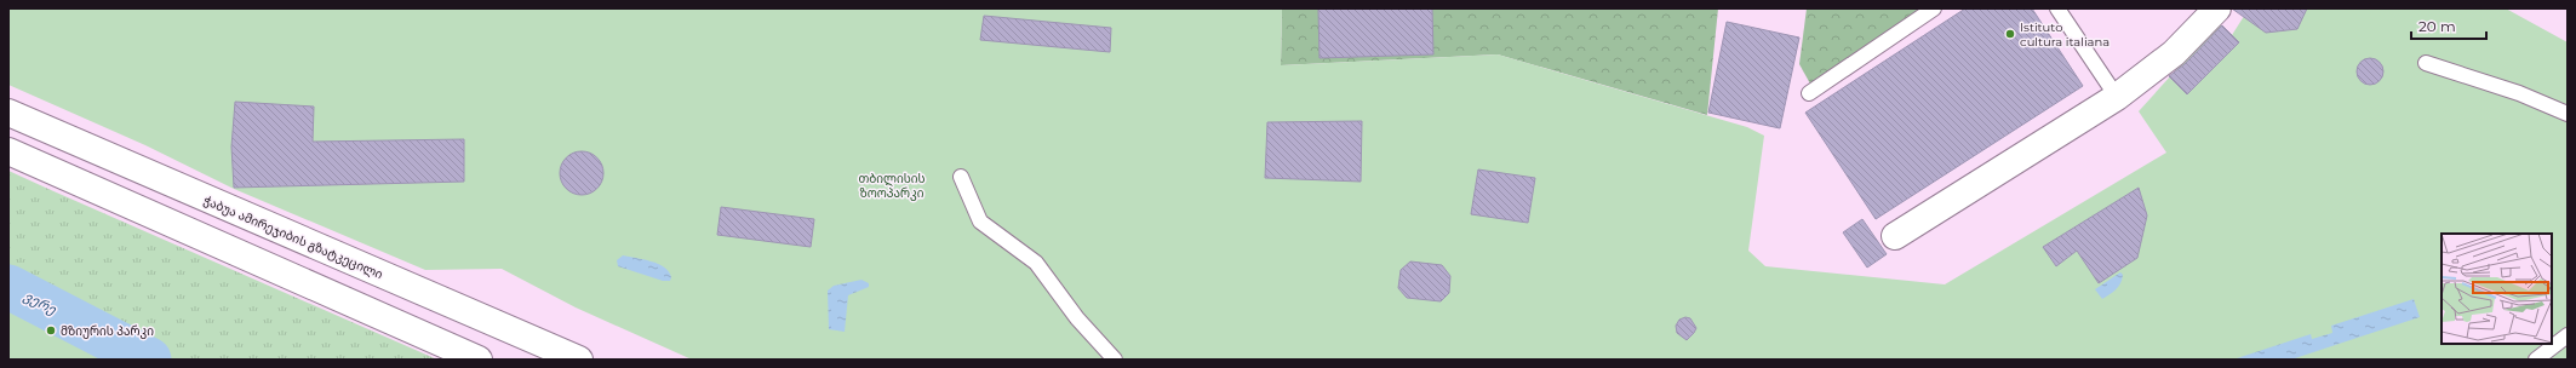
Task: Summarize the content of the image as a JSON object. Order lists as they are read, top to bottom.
{
  "streets": {
    "main road": ["ჭაბუა ამირეჯიბის გზატკეცილი"]
  },
  "water": ["ვერე"],
  "parks": ["თბილისის ზოოპარკი"],
  "places": ["Istituto cultura italiana", "მზიურის პარკი"],
  "scale_bar": "20 m"
}
